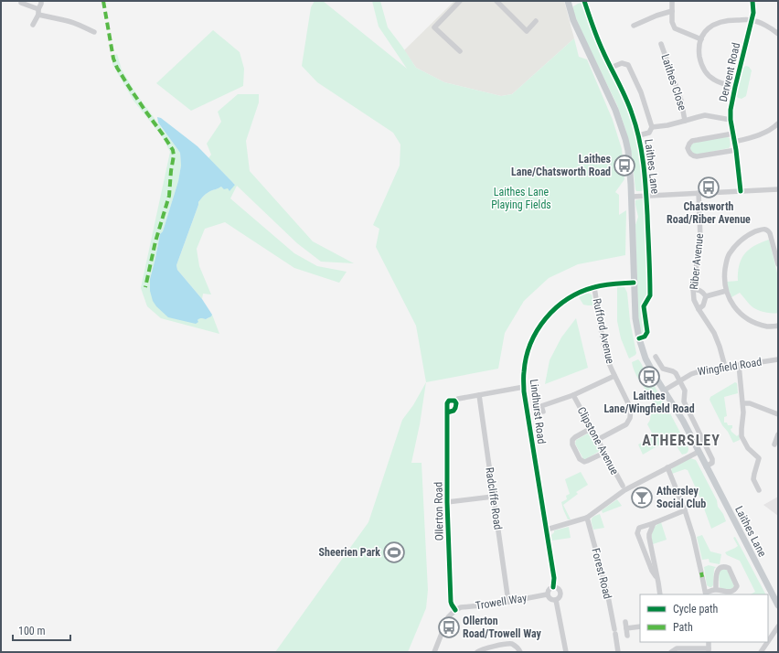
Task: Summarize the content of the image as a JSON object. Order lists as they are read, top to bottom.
{
  "streets": {
    "main road": ["Laithes Lane"],
    "street": [
      "Derwent Road",
      "Laithes Close",
      "Riber Avenue",
      "Rufford Avenue",
      "Wingfield Road",
      "Lindhurst Road",
      "Clipstone Avenue",
      "Radcliffe Road",
      "Ollerton Road",
      "Forest Road",
      "Trowell Way"
    ]
  },
  "crossings": [
    ["Derwent Road", "Laithes Close"],
    ["Laithes Close", "Laithes Lane"],
    ["Laithes Lane", "Wingfield Road"],
    ["Laithes Lane", "Lindhurst Road"],
    ["Riber Avenue", "Wingfield Road"],
    ["Rufford Avenue", "Lindhurst Road"],
    ["Rufford Avenue", "Clipstone Avenue"],
    ["Lindhurst Road", "Trowell Way"],
    ["Radcliffe Road", "Trowell Way"],
    ["Ollerton Road", "Trowell Way"]
  ],
  "districts": ["ATHERSLEY"],
  "parks": ["Laithes Lane Playing Fields"],
  "places": {
    "bus stop": [
      "Laithes Lane/Chatsworth Road",
      "Chatsworth Road/Riber Avenue",
      "Laithes Lane/Wingfield Road",
      "Ollerton Road/Trowell Way"
    ],
    "bar": ["Athersley Social Club"],
    "sports": ["Sheerien Park"]
  },
  "legend": ["Cycle path", "Path"],
  "scale_bar": "100 m"
}
